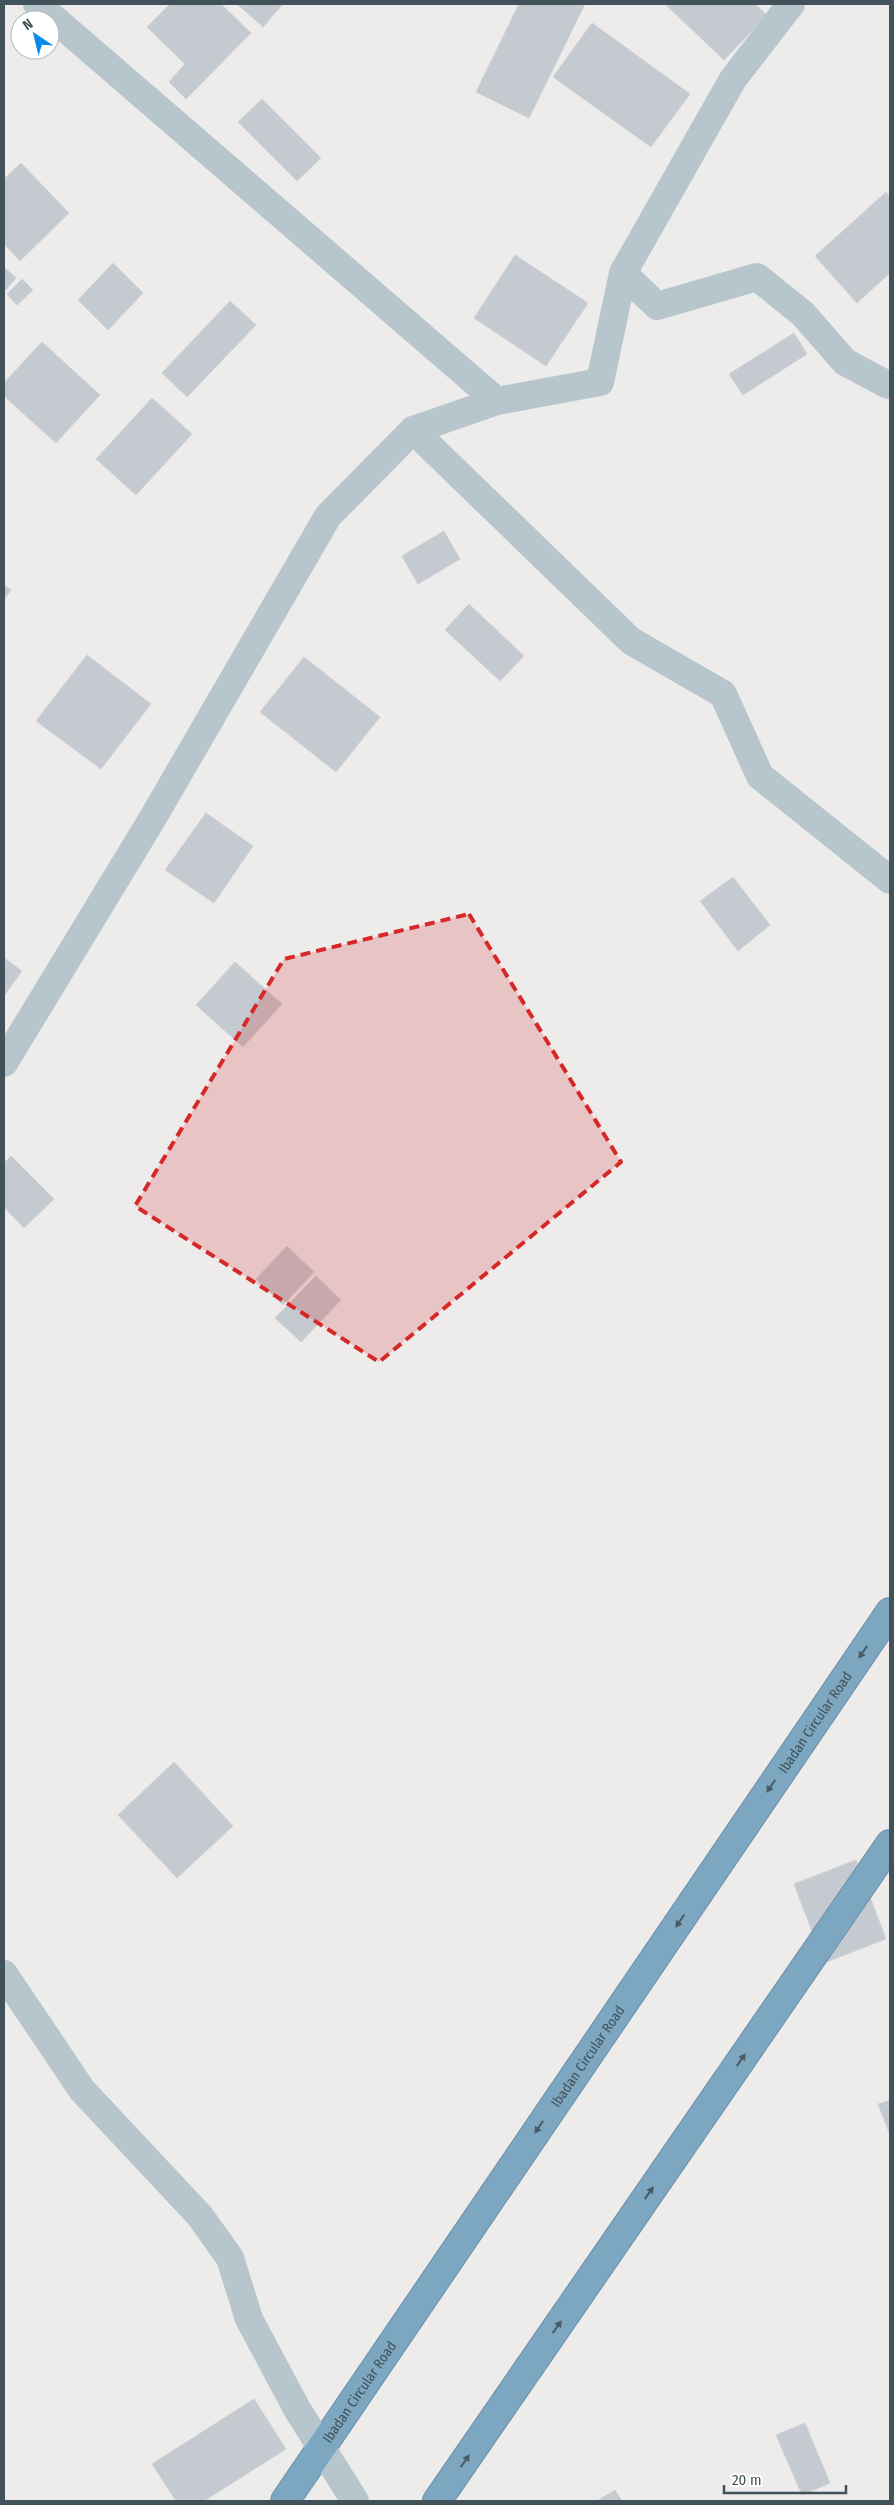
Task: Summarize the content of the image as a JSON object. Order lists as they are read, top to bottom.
{
  "streets": {
    "highway": ["Ibadan Circular Road"]
  },
  "scale_bar": "20 m",
  "north": "top left"
}
